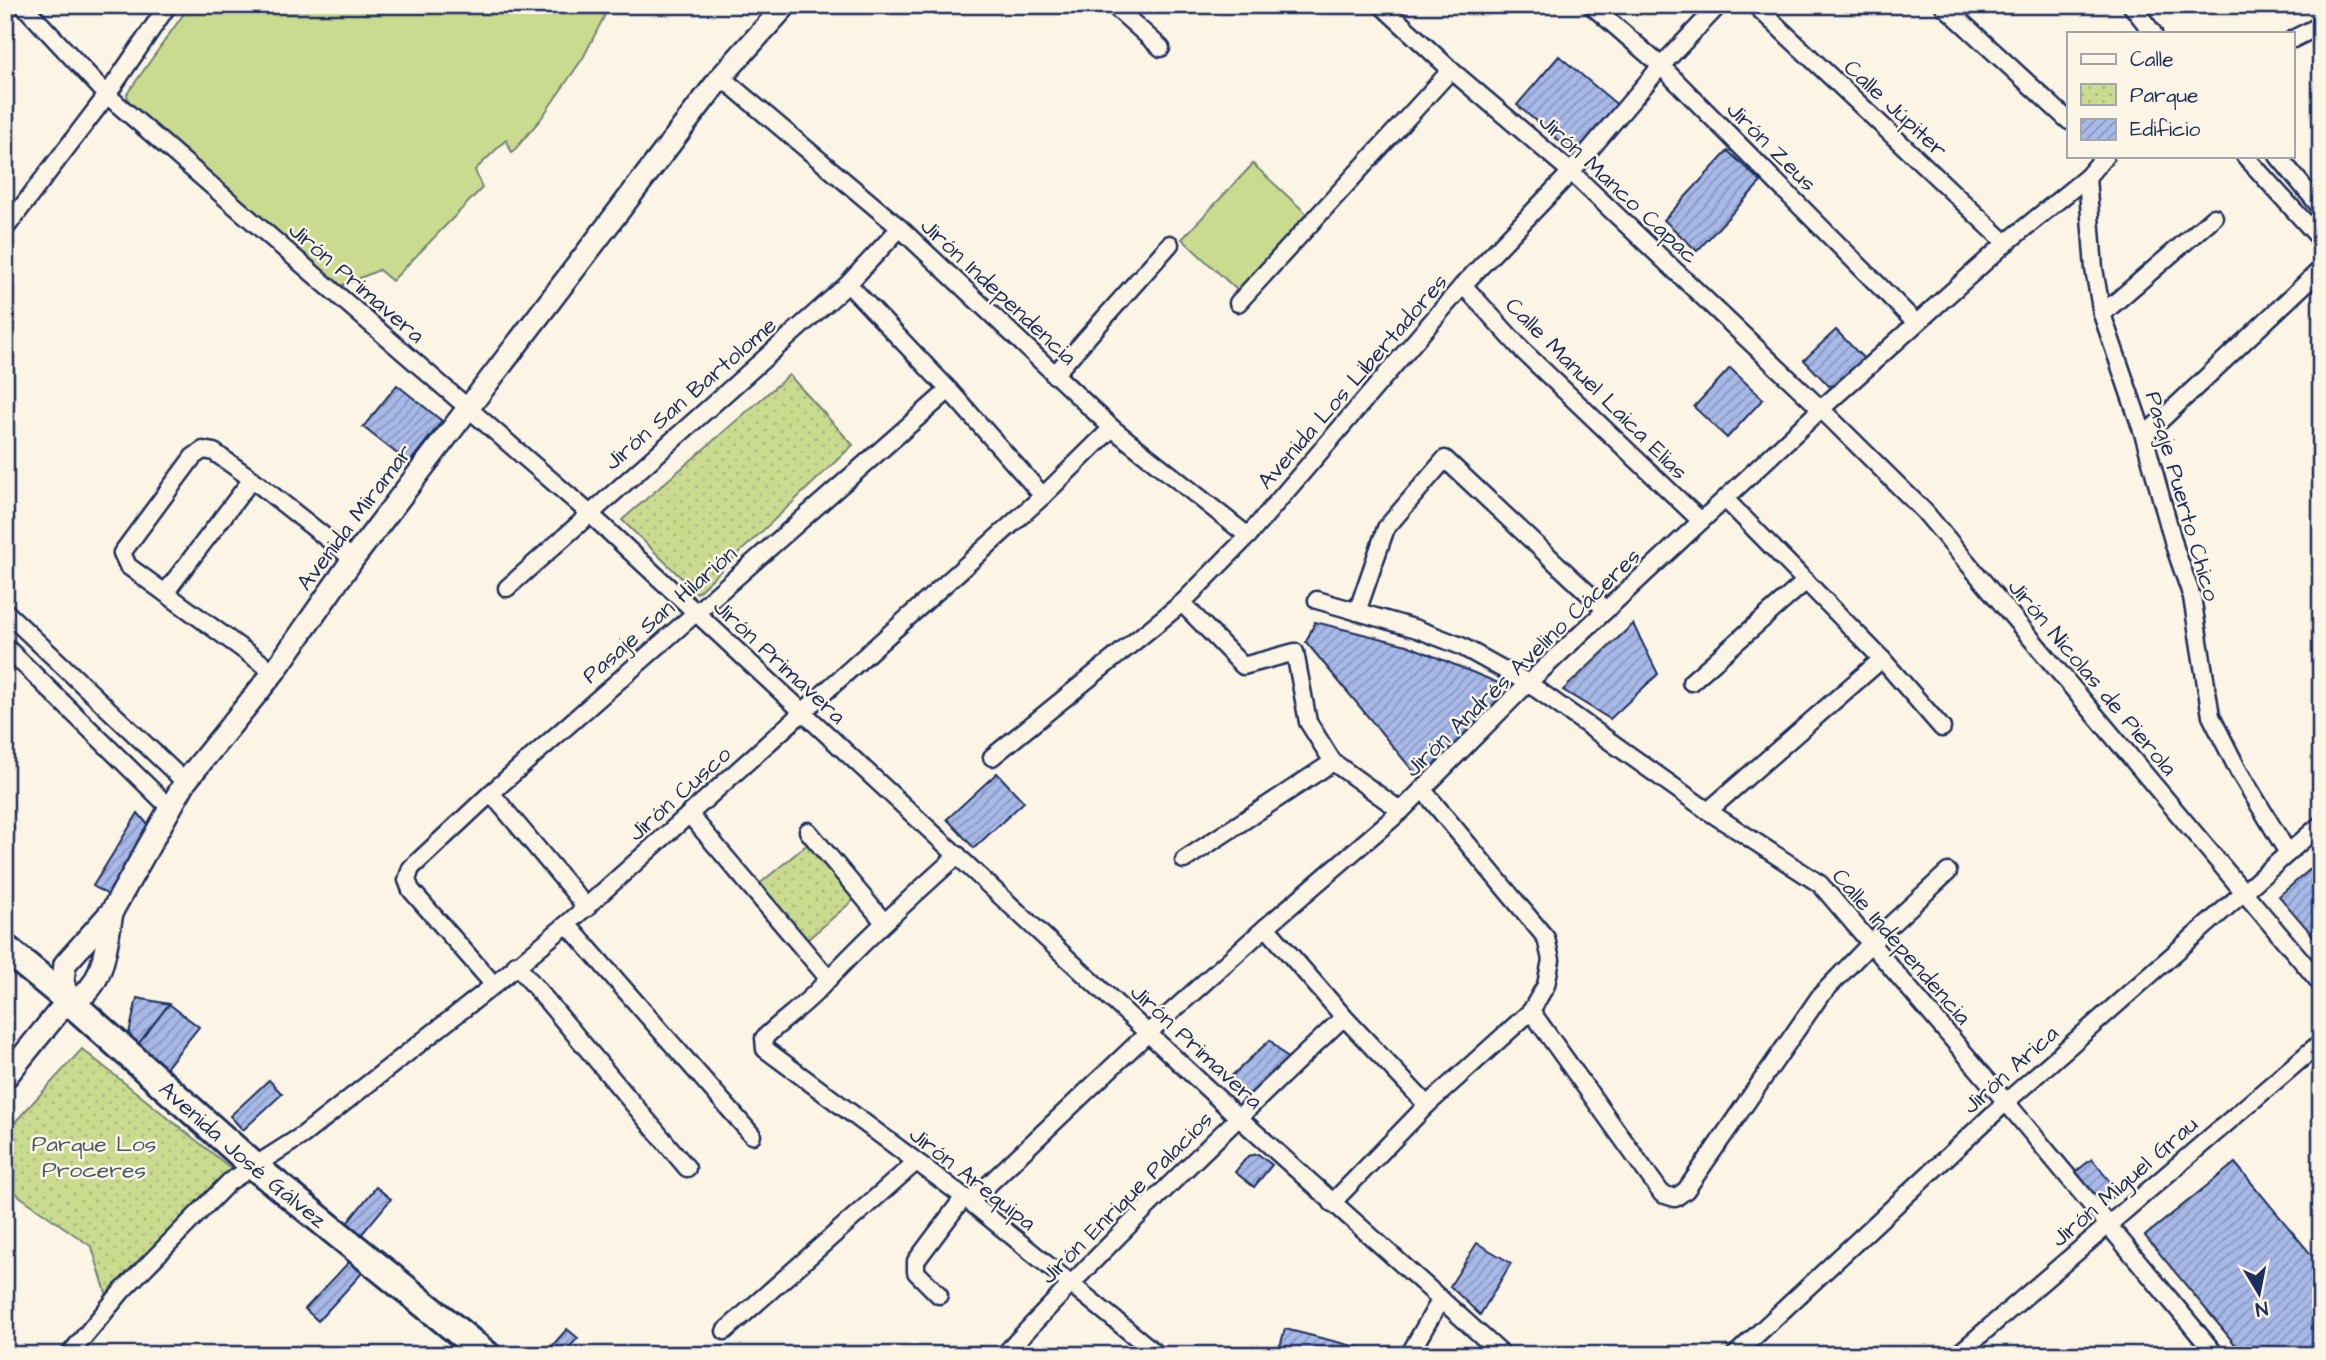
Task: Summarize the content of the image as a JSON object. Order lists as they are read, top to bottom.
{
  "streets": {
    "main road": ["Avenida José Gálvez"],
    "street": [
      "Calle Júpiter",
      "Jirón Zeus",
      "Jirón Manco Capac",
      "Jirón Primavera",
      "Jirón Independencia",
      "Avenida Los Libertadores",
      "Calle Manuel Laica Elias",
      "Jirón San Bartolome",
      "Pasaje Puerto Chico",
      "Avenida Miramar",
      "Pasaje San Hilarión",
      "Jirón Andrés Avelino Cáceres",
      "Jirón Nicolas de Pierola",
      "Jirón Cusco",
      "Calle Independencia",
      "Jirón Arica",
      "Jirón Arequipa",
      "Jirón Miguel Grau",
      "Jirón Enrique Palacios"
    ]
  },
  "crossings": [
    ["Calle Júpiter", "Jirón Andrés Avelino Cáceres"],
    ["Jirón Zeus", "Avenida Los Libertadores"],
    ["Jirón Zeus", "Jirón Andrés Avelino Cáceres"],
    ["Jirón Manco Capac", "Avenida Los Libertadores"],
    ["Jirón Manco Capac", "Jirón Andrés Avelino Cáceres"],
    ["Jirón Manco Capac", "Jirón Nicolas de Pierola"],
    ["Jirón Primavera", "Jirón San Bartolome"],
    ["Jirón Primavera", "Avenida Miramar"],
    ["Jirón Primavera", "Pasaje San Hilarión"],
    ["Jirón Primavera", "Jirón Andrés Avelino Cáceres"],
    ["Jirón Primavera", "Jirón Cusco"],
    ["Jirón Primavera", "Jirón Enrique Palacios"],
    ["Jirón Independencia", "Avenida Los Libertadores"],
    ["Jirón Independencia", "Jirón San Bartolome"],
    ["Jirón Independencia", "Avenida Miramar"],
    ["Jirón Independencia", "Jirón Cusco"],
    ["Avenida Los Libertadores", "Calle Manuel Laica Elias"],
    ["Calle Manuel Laica Elias", "Jirón Andrés Avelino Cáceres"],
    ["Pasaje Puerto Chico", "Jirón Andrés Avelino Cáceres"],
    ["Pasaje Puerto Chico", "Jirón Arica"],
    ["Avenida Miramar", "Avenida José Gálvez"],
    ["Pasaje San Hilarión", "Jirón Cusco"],
    ["Jirón Andrés Avelino Cáceres", "Jirón Nicolas de Pierola"],
    ["Jirón Andrés Avelino Cáceres", "Calle Independencia"],
    ["Jirón Andrés Avelino Cáceres", "Jirón Arequipa"],
    ["Jirón Nicolas de Pierola", "Jirón Arica"],
    ["Jirón Cusco", "Avenida José Gálvez"],
    ["Calle Independencia", "Jirón Arica"],
    ["Calle Independencia", "Jirón Miguel Grau"],
    ["Jirón Arequipa", "Jirón Enrique Palacios"]
  ],
  "parks": ["Parque Los Proceres"],
  "legend": ["Calle", "Parque", "Edificio"],
  "north": "bottom"
}
